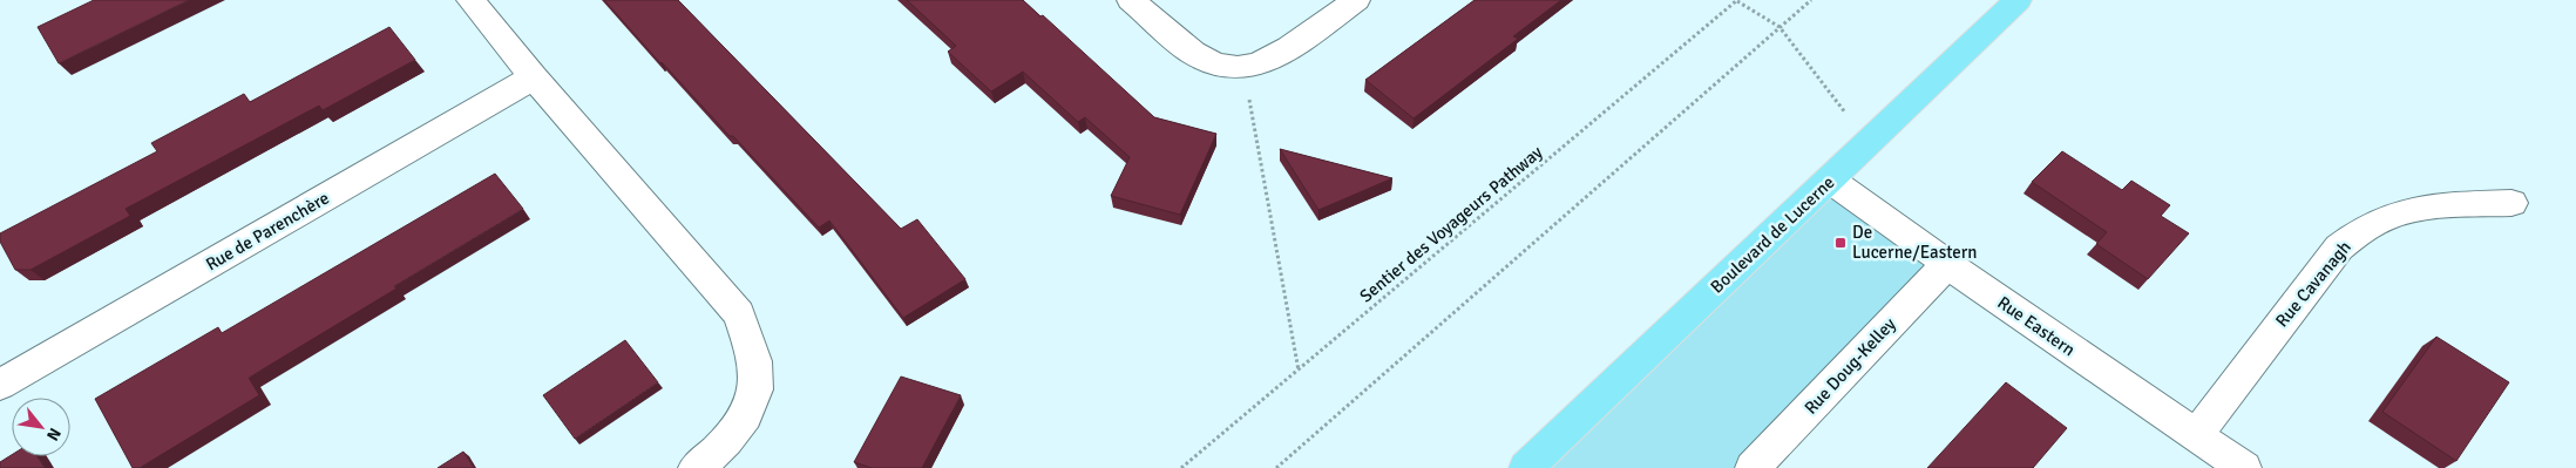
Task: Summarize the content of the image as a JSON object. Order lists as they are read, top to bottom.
{
  "streets": {
    "main road": ["Boulevard de Lucerne"],
    "street": [
      "Rue de Parenchère",
      "Rue Cavanagh",
      "Rue Eastern",
      "Rue Doug-Kelley"
    ],
    "path": ["Sentier des Voyageurs Pathway"]
  },
  "crossings": [
    ["Boulevard de Lucerne", "Rue Eastern"],
    ["Rue Cavanagh", "Rue Eastern"],
    ["Rue Eastern", "Rue Doug-Kelley"]
  ],
  "places": {
    "transit": ["De Lucerne/Eastern"]
  },
  "north": "bottom right"
}
